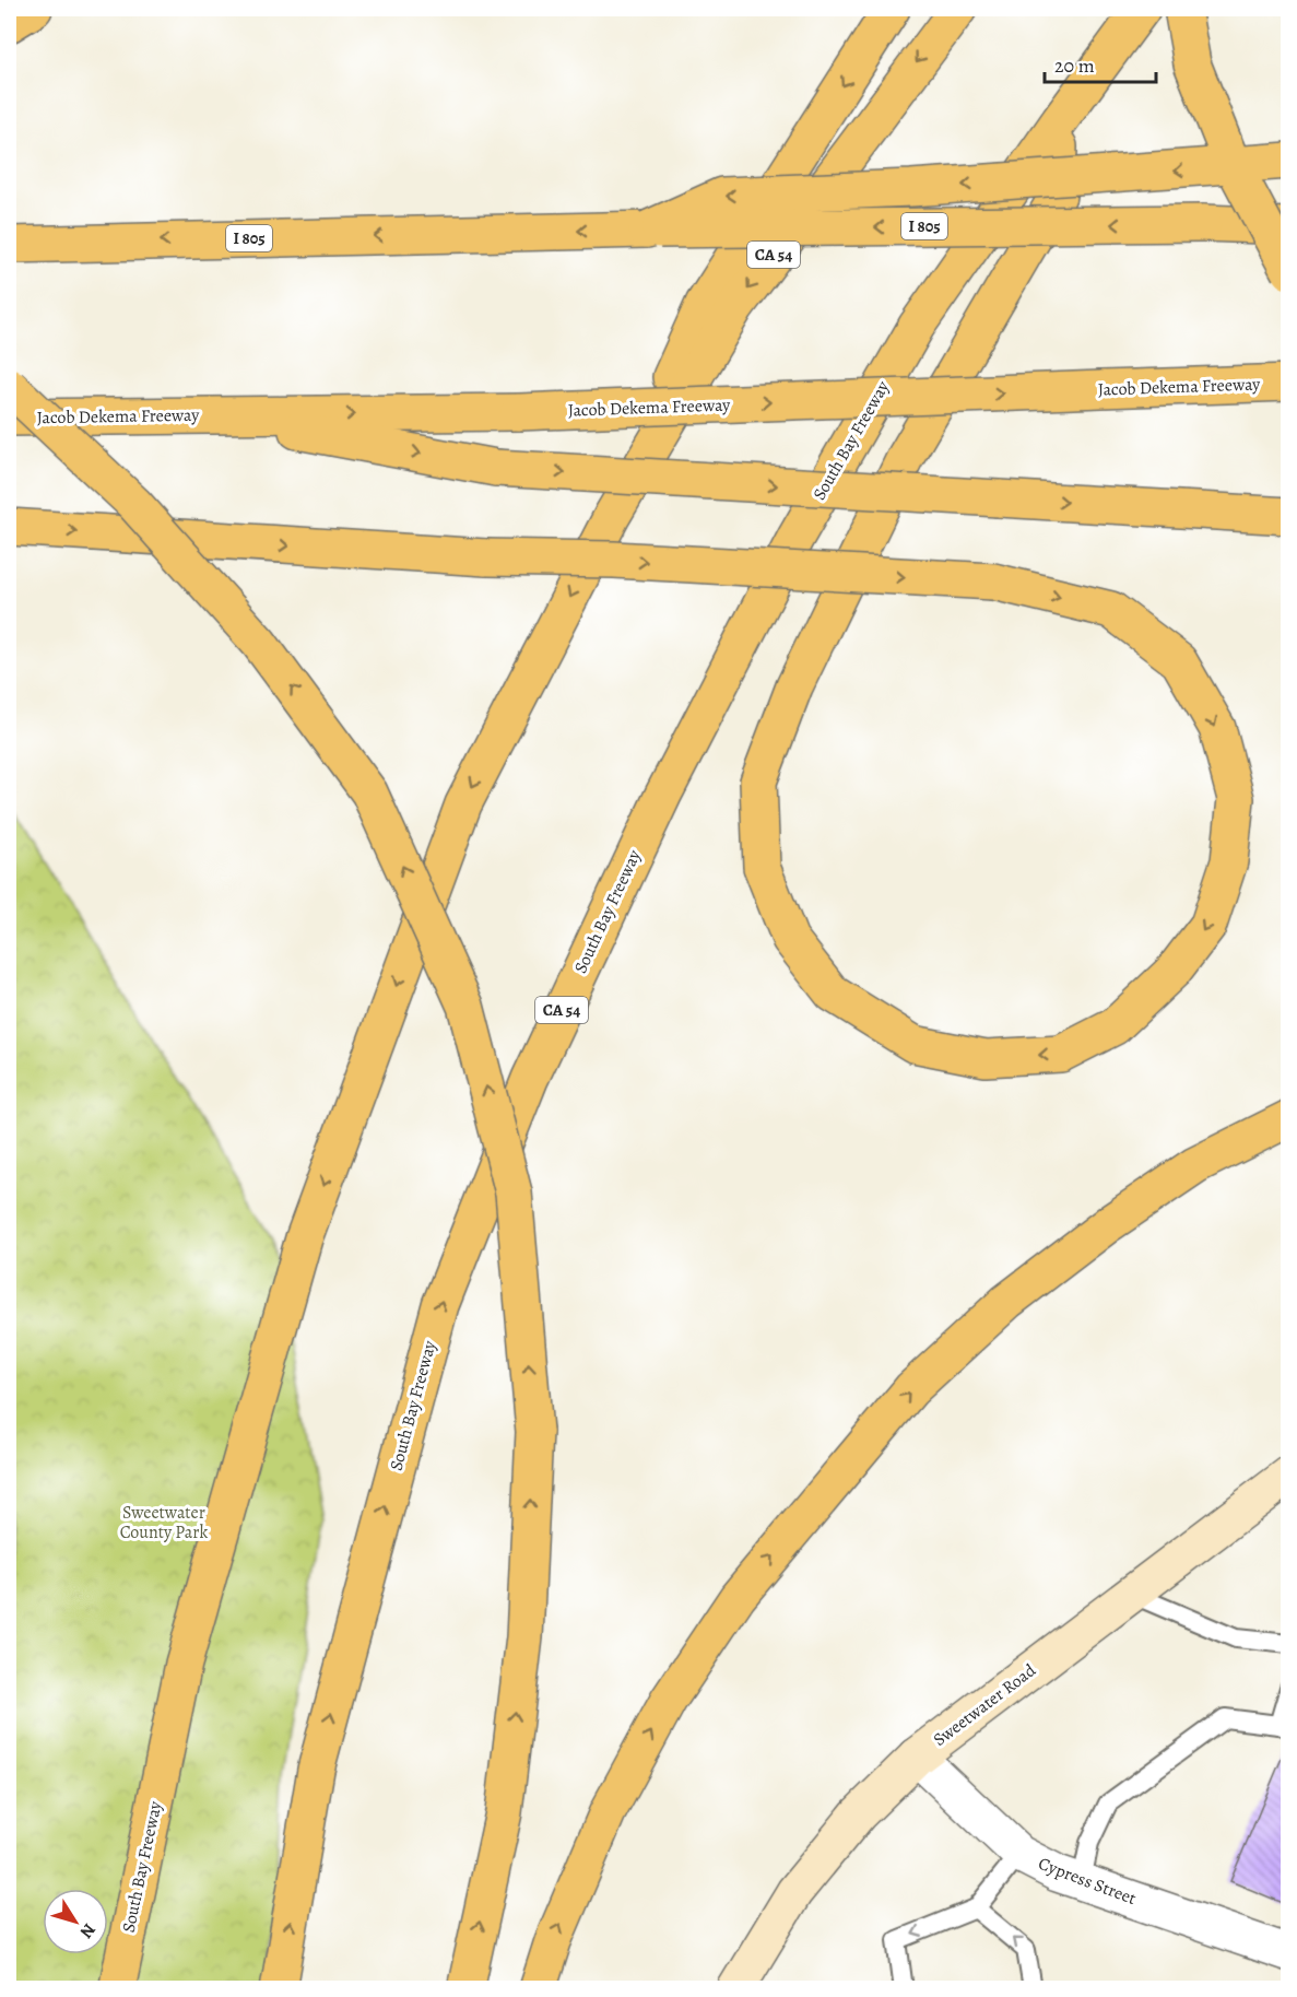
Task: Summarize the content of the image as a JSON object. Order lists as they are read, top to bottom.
{
  "streets": {
    "highway": [
      "I 805",
      "CA 54",
      "Jacob Dekema Freeway",
      "South Bay Freeway"
    ],
    "main road": ["Sweetwater Road"],
    "street": ["Cypress Street"]
  },
  "crossings": [
    ["Sweetwater Road", "Cypress Street"]
  ],
  "parks": ["Sweetwater County Park"],
  "scale_bar": "20 m",
  "north": "bottom right"
}
